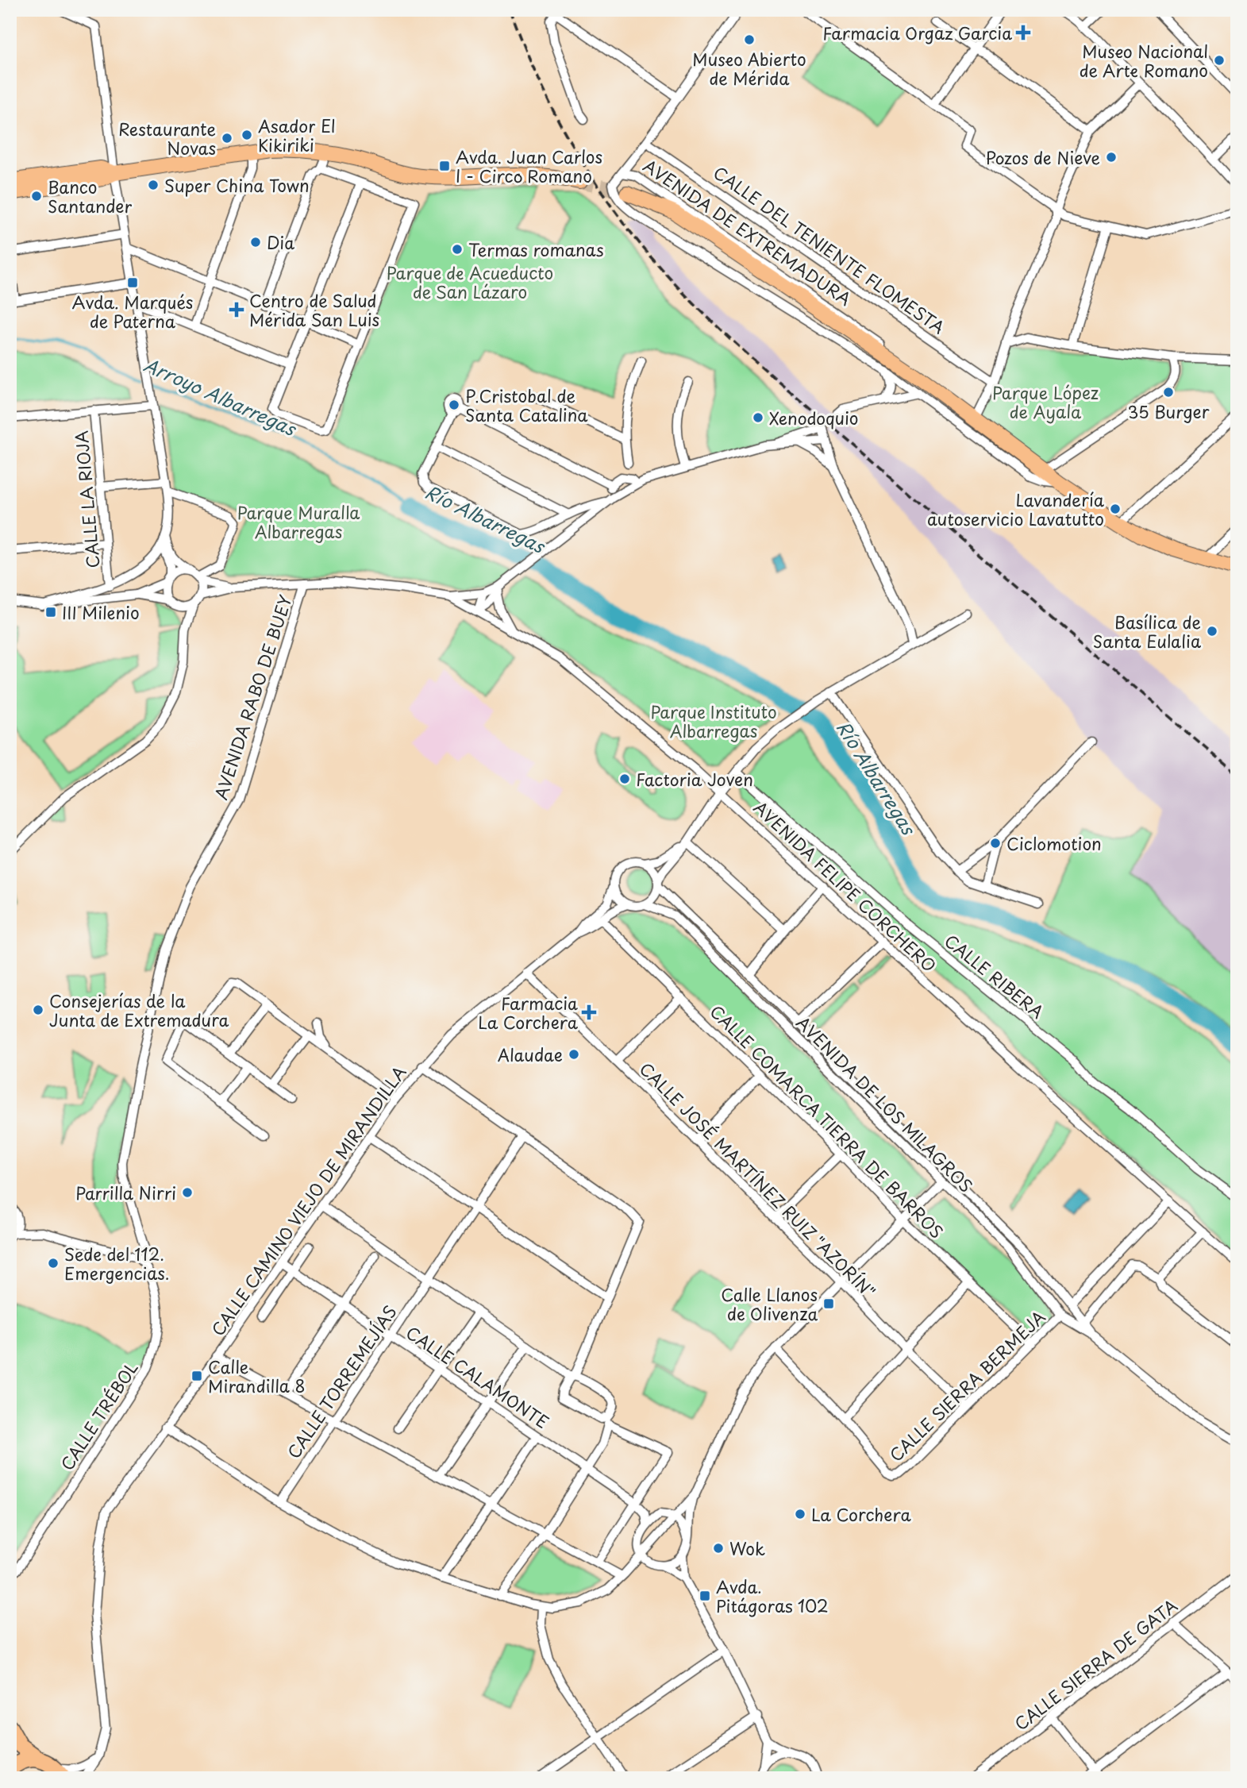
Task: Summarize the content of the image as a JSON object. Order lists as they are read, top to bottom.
{
  "streets": {
    "main road": ["AVENIDA DE EXTREMADURA"],
    "street": [
      "CALLE DEL TENIENTE FLOMESTA",
      "CALLE LA RIOJA",
      "AVENIDA RABO DE BUEY",
      "AVENIDA FELIPE CORCHERO",
      "CALLE RIBERA",
      "AVENIDA DE LOS MILAGROS",
      "CALLE COMARCA TIERRA DE BARROS",
      "CALLE JOSÉ MARTÍNEZ RUIZ \"AZORÍN\"",
      "CALLE CAMINO VIEJO DE MIRANDILLA",
      "CALLE CALAMONTE",
      "CALLE TORREMEJÍAS",
      "CALLE SIERRA BERMEJA",
      "CALLE TRÉBOL",
      "CALLE SIERRA DE GATA"
    ]
  },
  "crossings": [
    ["AVENIDA RABO DE BUEY", "AVENIDA FELIPE CORCHERO"],
    ["AVENIDA RABO DE BUEY", "CALLE TRÉBOL"],
    ["AVENIDA DE LOS MILAGROS", "CALLE CAMINO VIEJO DE MIRANDILLA"],
    ["AVENIDA DE LOS MILAGROS", "CALLE SIERRA BERMEJA"],
    ["CALLE COMARCA TIERRA DE BARROS", "CALLE CAMINO VIEJO DE MIRANDILLA"],
    ["CALLE COMARCA TIERRA DE BARROS", "CALLE SIERRA BERMEJA"],
    ["CALLE JOSÉ MARTÍNEZ RUIZ \"AZORÍN\"", "CALLE CAMINO VIEJO DE MIRANDILLA"],
    ["CALLE JOSÉ MARTÍNEZ RUIZ \"AZORÍN\"", "CALLE SIERRA BERMEJA"],
    ["CALLE CAMINO VIEJO DE MIRANDILLA", "CALLE CALAMONTE"],
    ["CALLE CAMINO VIEJO DE MIRANDILLA", "CALLE TORREMEJÍAS"],
    ["CALLE CALAMONTE", "CALLE TORREMEJÍAS"]
  ],
  "water": ["Arroyo Albarregas", "Río Albarregas"],
  "parks": [
    "Parque de Acueducto de San Lázaro",
    "Parque López de Ayala",
    "Parque Muralla Albarregas",
    "Parque Instituto Albarregas"
  ],
  "places": {
    "health": ["Farmacia Orgaz Garcia", "Centro de Salud Mérida San Luis", "Farmacia La Corchera"],
    "other": [
      "Museo Abierto de Mérida",
      "Museo Nacional de Arte Romano",
      "Asador El Kikiriki",
      "Restaurante Novas",
      "Pozos de Nieve",
      "Super China Town",
      "Banco Santander",
      "Dia",
      "Termas romanas",
      "35 Burger",
      "P.Cristobal de Santa Catalina",
      "Xenodoquio",
      "Lavandería autoservicio Lavatutto",
      "Basílica de Santa Eulalia",
      "Factoria Joven",
      "Ciclomotion",
      "Consejerías de la Junta de Extremadura",
      "Alaudae",
      "Parrilla Nirri",
      "Sede del 112. Emergencias.",
      "La Corchera",
      "Wok"
    ],
    "transit": [
      "Avda. Juan Carlos I - Circo Romano",
      "Avda. Marqués de Paterna",
      "III Milenio",
      "Calle Llanos de Olivenza",
      "Calle Mirandilla 8",
      "Avda. Pitágoras 102"
    ]
  }
}
